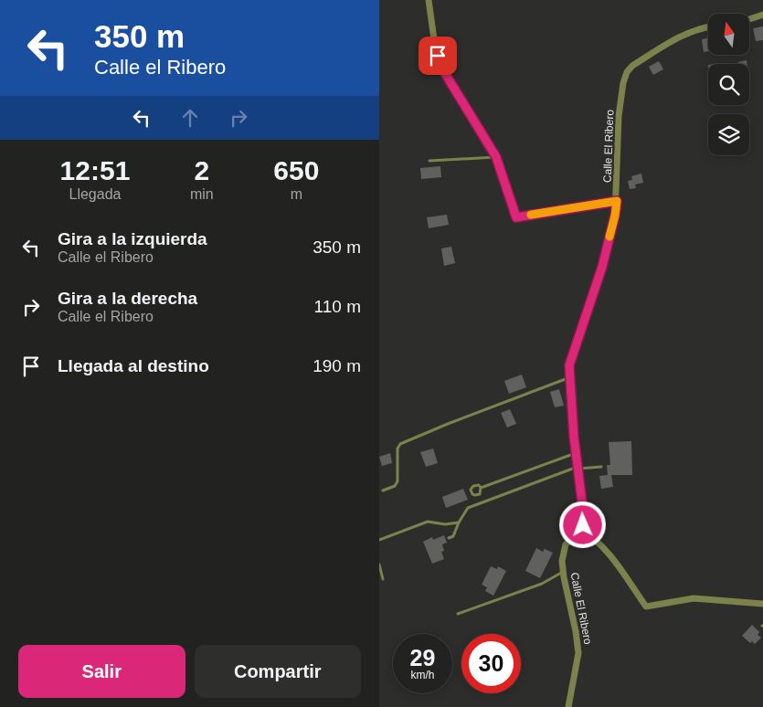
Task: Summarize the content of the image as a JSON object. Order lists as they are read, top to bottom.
{
  "streets": {
    "street": ["Calle El Ribero"]
  },
  "north": "top",
  "page": {
    "turn": ["350 m", "Calle el Ribero"],
    "eta": [
      "12:51",
      "Llegada",
      "2",
      "min",
      "650",
      "m"
    ],
    "list": [
      {
        "name": "Gira a la izquierda",
        "note": "Calle el Ribero",
        "value": "350 m"
      },
      {
        "name": "Gira a la derecha",
        "note": "Calle el Ribero",
        "value": "110 m"
      },
      {
        "name": "Llegada al destino",
        "value": "190 m"
      }
    ],
    "speed": "29 km/h",
    "limit": "30",
    "buttons": ["Salir", "Compartir"]
  }
}
